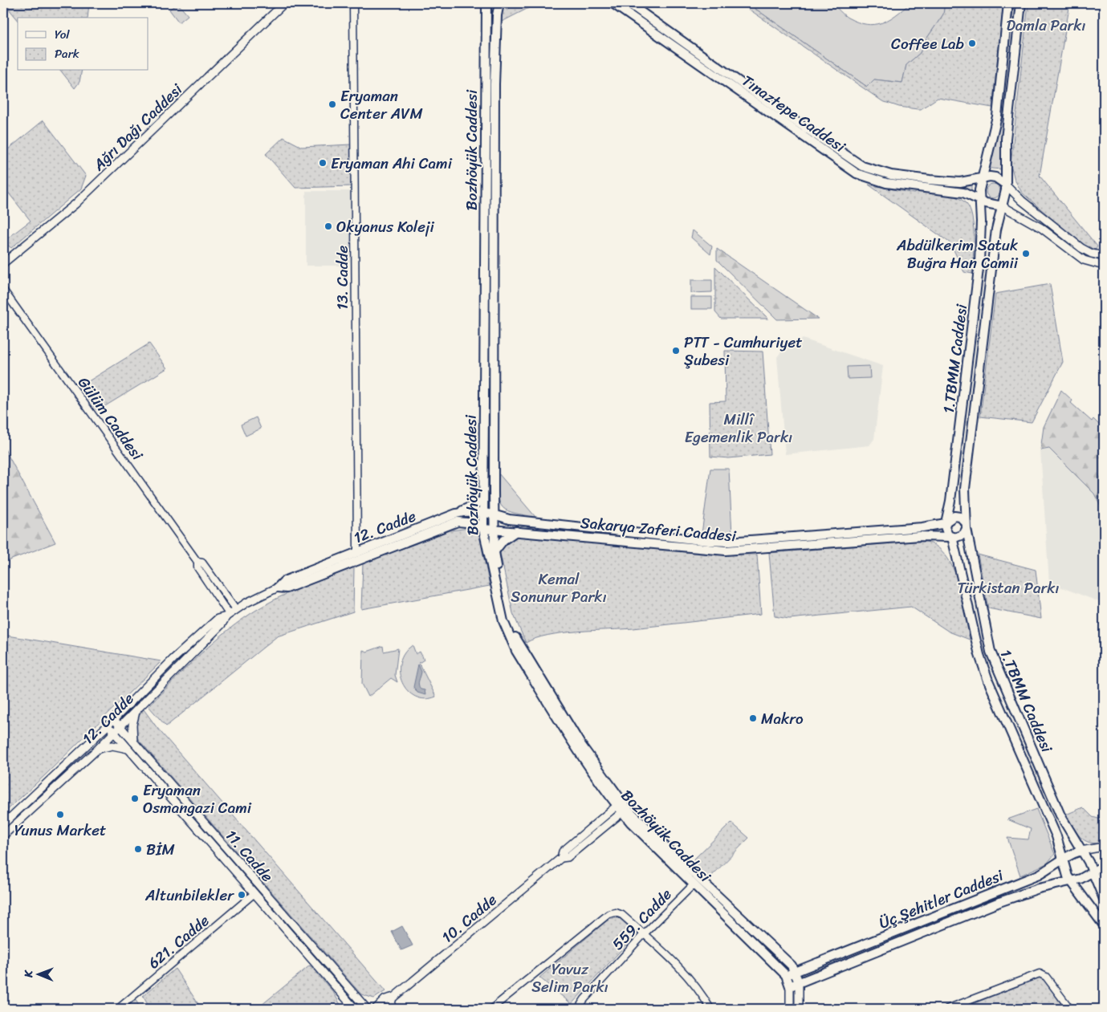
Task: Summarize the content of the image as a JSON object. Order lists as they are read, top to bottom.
{
  "streets": {
    "main road": [
      "Tınaztepe Caddesi",
      "Ağrı Dağı Caddesi",
      "Bozhöyük Caddesi",
      "1.TBMM Caddesi",
      "12. Cadde",
      "Sakarya Zaferi Caddesi",
      "11. Cadde",
      "Üç Şehitler Caddesi",
      "10. Cadde"
    ],
    "street": [
      "13. Cadde",
      "Gülüm Caddesi",
      "559. Cadde",
      "621. Cadde"
    ]
  },
  "crossings": [
    ["Tınaztepe Caddesi", "1.TBMM Caddesi"],
    ["Bozhöyük Caddesi", "12. Cadde"],
    ["Bozhöyük Caddesi", "Sakarya Zaferi Caddesi"],
    ["Bozhöyük Caddesi", "Üç Şehitler Caddesi"],
    ["Bozhöyük Caddesi", "10. Cadde"],
    ["Bozhöyük Caddesi", "559. Cadde"],
    ["13. Cadde", "12. Cadde"],
    ["1.TBMM Caddesi", "Sakarya Zaferi Caddesi"],
    ["1.TBMM Caddesi", "Üç Şehitler Caddesi"],
    ["Gülüm Caddesi", "12. Cadde"],
    ["12. Cadde", "Sakarya Zaferi Caddesi"],
    ["12. Cadde", "11. Cadde"],
    ["11. Cadde", "621. Cadde"]
  ],
  "parks": [
    "Damla Parkı",
    "Millî Egemenlik Parkı",
    "Kemal Sonunur Parkı",
    "Türkistan Parkı",
    "Yavuz Selim Parkı"
  ],
  "places": [
    "Coffee Lab",
    "Eryaman Center AVM",
    "Eryaman Ahi Cami",
    "Okyanus Koleji",
    "Abdülkerim Satuk Buğra Han Camii",
    "PTT - Cumhuriyet Şubesi",
    "Makro",
    "Eryaman Osmangazi Cami",
    "Yunus Market",
    "BİM",
    "Altunbilekler"
  ],
  "legend": ["Yol", "Park"],
  "north": "left"
}
